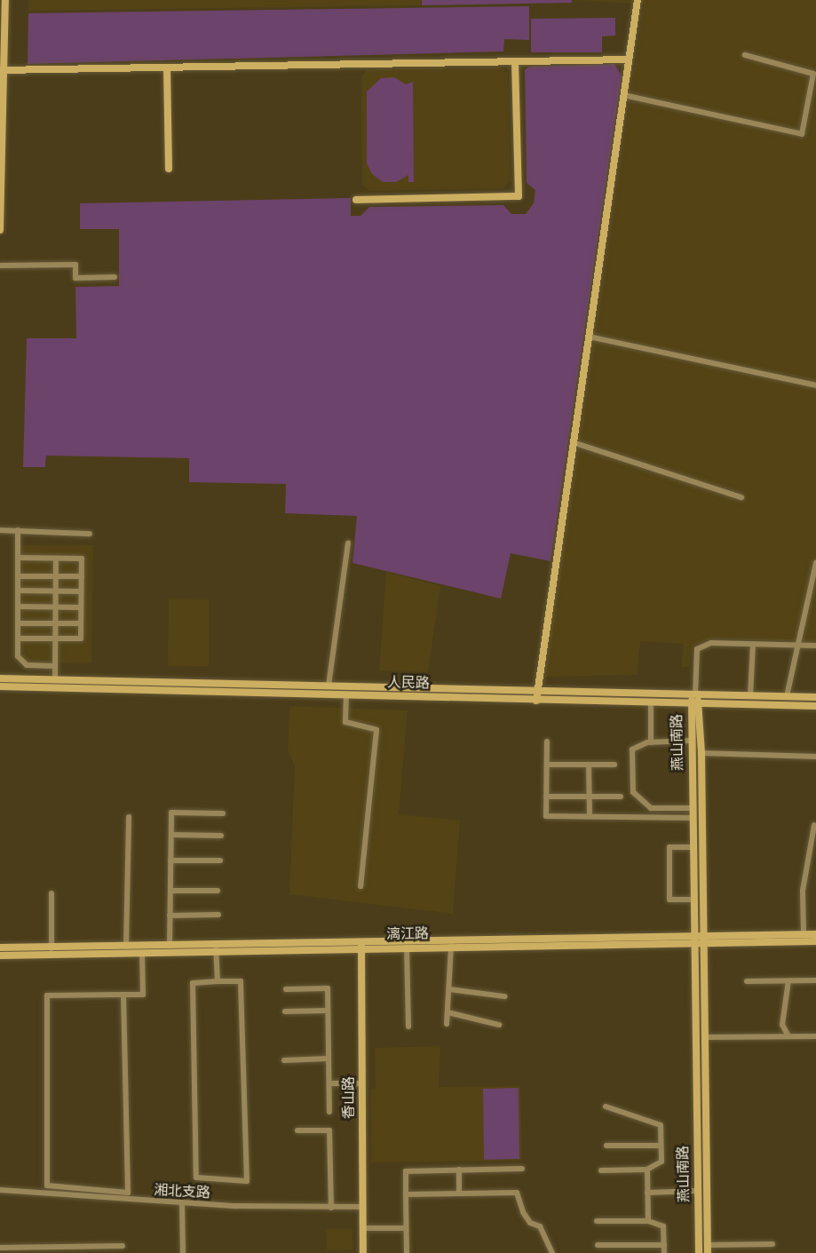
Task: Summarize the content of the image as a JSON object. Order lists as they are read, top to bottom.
{
  "streets": {
    "street": [
      "人民路",
      "燕山南路",
      "漓江路",
      "香山路",
      "湘北支路"
    ]
  },
  "crossings": [
    ["人民路", "燕山南路"],
    ["燕山南路", "漓江路"],
    ["漓江路", "香山路"],
    ["香山路", "湘北支路"]
  ]
}
